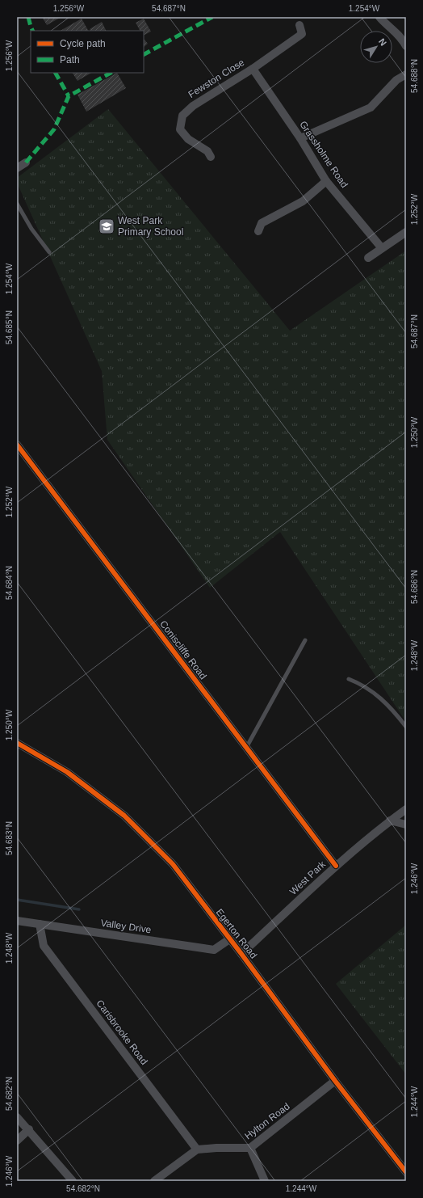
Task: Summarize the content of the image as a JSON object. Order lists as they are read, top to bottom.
{
  "streets": {
    "street": [
      "Fewston Close",
      "Grassholme Road",
      "Coniscliffe Road",
      "West Park",
      "Valley Drive",
      "Egerton Road",
      "Carisbrooke Road",
      "Hylton Road"
    ]
  },
  "crossings": [
    ["Fewston Close", "Grassholme Road"],
    ["Coniscliffe Road", "West Park"],
    ["West Park", "Egerton Road"],
    ["Valley Drive", "Egerton Road"],
    ["Valley Drive", "Carisbrooke Road"],
    ["Egerton Road", "Hylton Road"],
    ["Carisbrooke Road", "Hylton Road"]
  ],
  "places": {
    "school or university": ["West Park Primary School"]
  },
  "legend": ["Cycle path", "Path"],
  "north": "top right",
  "coordinates": [
    "1.256°W",
    "54.687°N",
    "1.254°W",
    "54.688°N",
    "1.252°W",
    "54.685°N",
    "1.250°W",
    "54.684°N",
    "54.686°N",
    "1.248°W",
    "54.683°N",
    "1.246°W",
    "54.682°N",
    "1.244°W"
  ]
}
